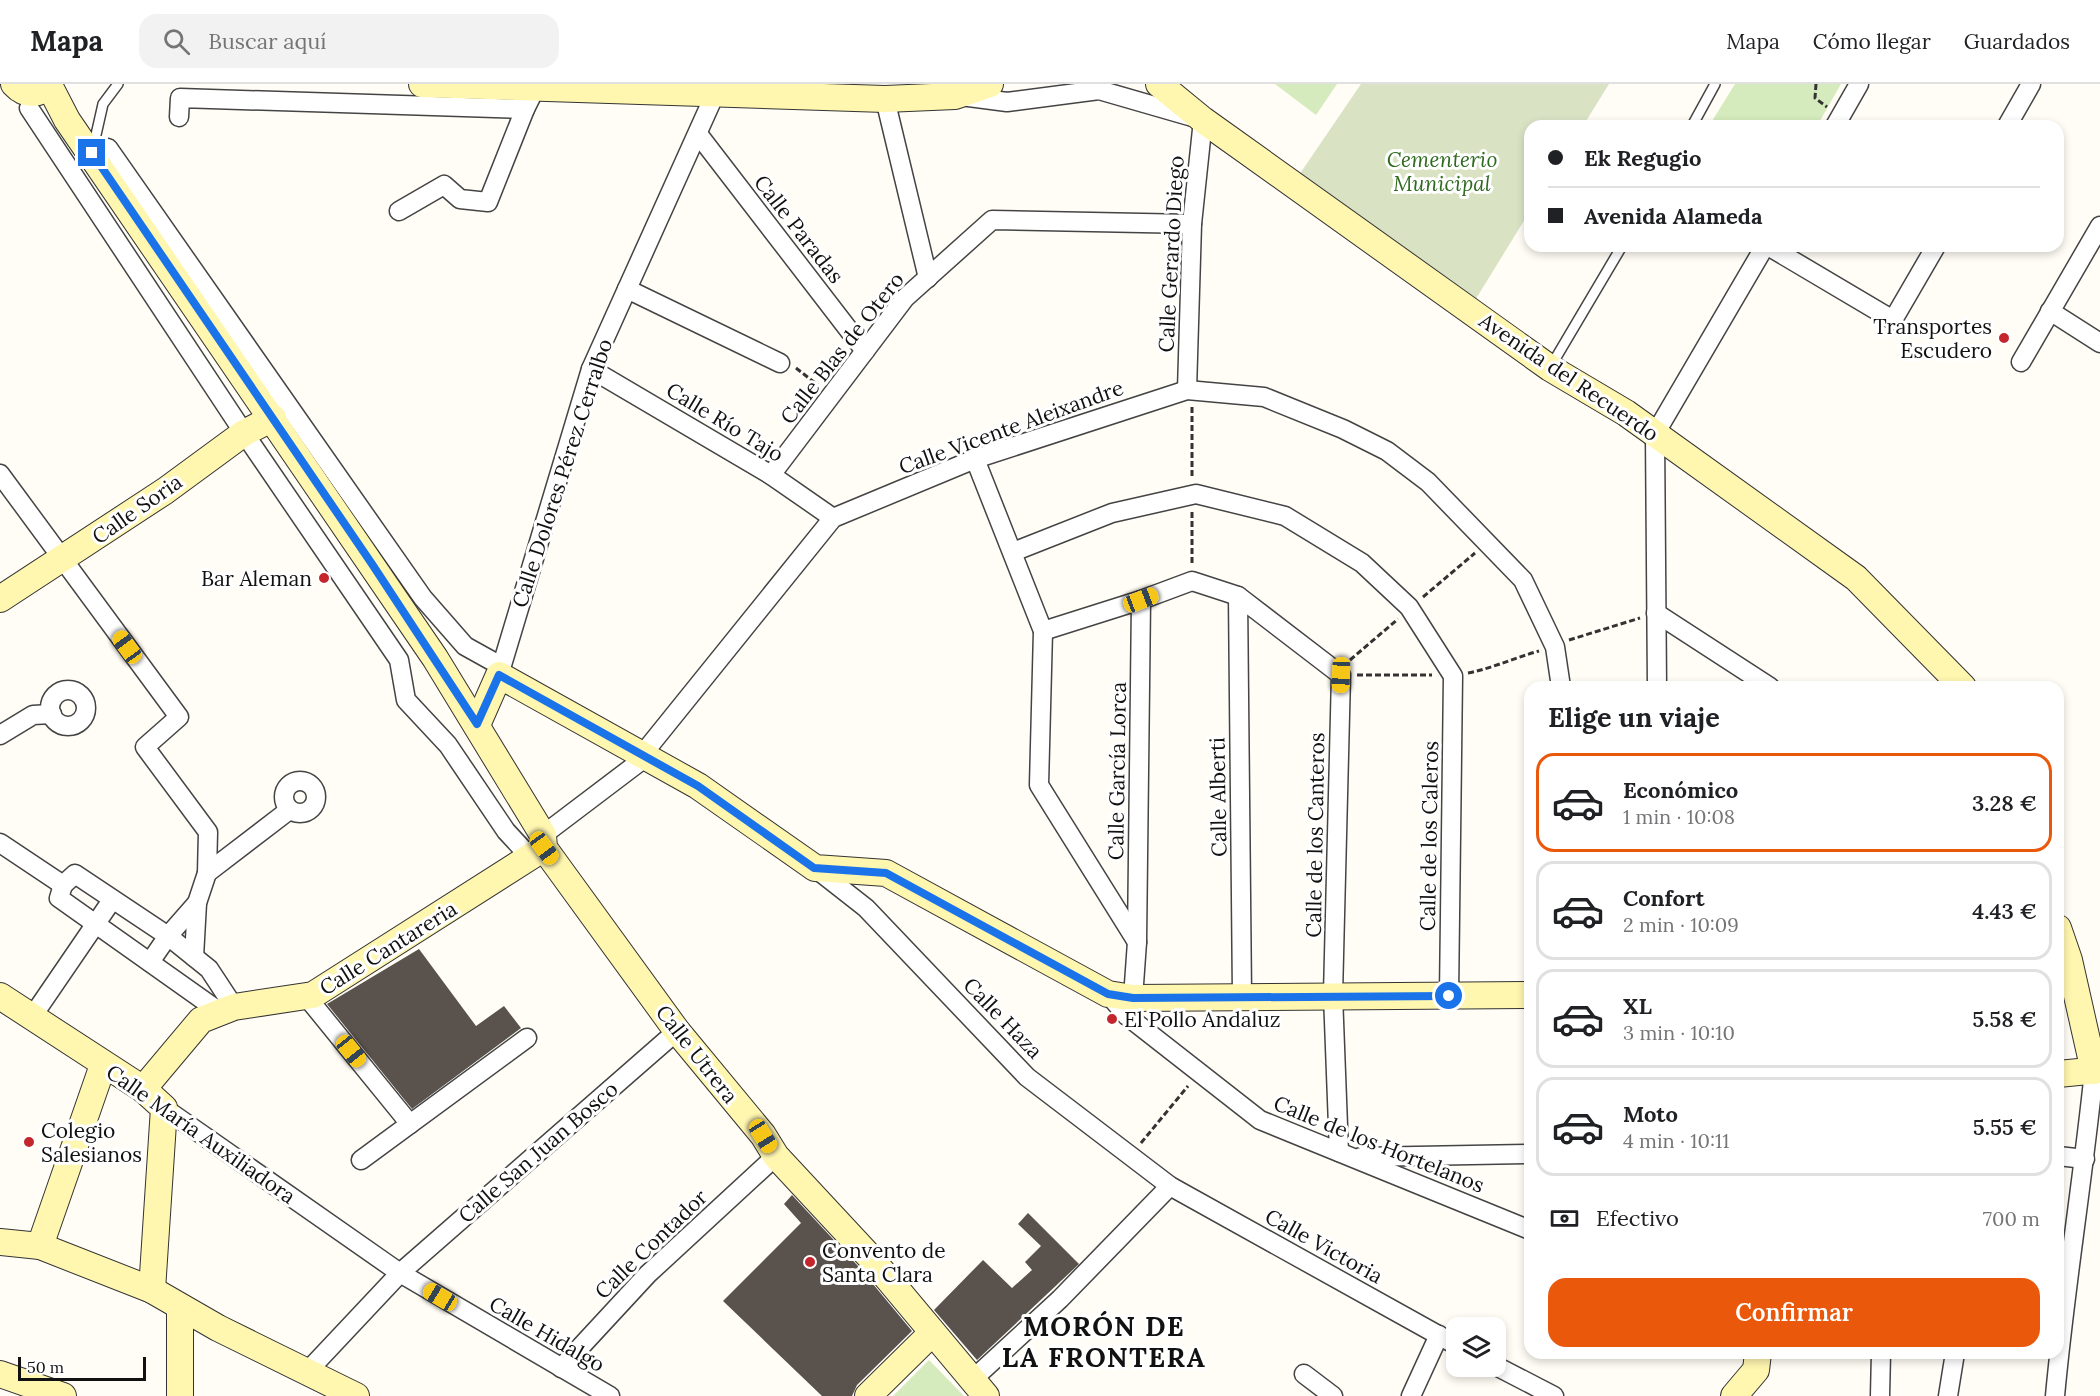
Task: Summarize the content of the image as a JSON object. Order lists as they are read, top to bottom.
{
  "streets": {
    "street": [
      "Calle Paradas",
      "Calle Gerardo Diego",
      "Calle Blas de Otero",
      "Avenida del Recuerdo",
      "Calle Río Tajo",
      "Calle Vicente Aleixandre",
      "Calle Dolores Pérez Cerralbo",
      "Calle Soria",
      "Calle García Lorca",
      "Calle Alberti",
      "Calle de los Canteros",
      "Calle de los Caleros",
      "Calle Cantareria",
      "Calle Haza",
      "Calle Utrera",
      "Calle María Auxiliadora",
      "Calle de los Hortelanos",
      "Calle San Juan Bosco",
      "Calle Contador",
      "Calle Victoria",
      "Calle Hidalgo"
    ]
  },
  "crossings": [
    ["Calle Paradas", "Calle Blas de Otero"],
    ["Calle Paradas", "Calle Dolores Pérez Cerralbo"],
    ["Calle Gerardo Diego", "Calle Blas de Otero"],
    ["Calle Gerardo Diego", "Avenida del Recuerdo"],
    ["Calle Gerardo Diego", "Calle Vicente Aleixandre"],
    ["Calle Blas de Otero", "Calle Río Tajo"],
    ["Calle Río Tajo", "Calle Vicente Aleixandre"],
    ["Calle Río Tajo", "Calle Dolores Pérez Cerralbo"],
    ["Calle Vicente Aleixandre", "Calle Cantareria"],
    ["Calle Vicente Aleixandre", "Calle Utrera"],
    ["Calle Dolores Pérez Cerralbo", "Calle Utrera"],
    ["Calle Soria", "Calle Utrera"],
    ["Calle de los Canteros", "Calle de los Hortelanos"],
    ["Calle Cantareria", "Calle Utrera"],
    ["Calle Cantareria", "Calle María Auxiliadora"],
    ["Calle Haza", "Calle Victoria"],
    ["Calle Utrera", "Calle San Juan Bosco"],
    ["Calle Utrera", "Calle Contador"],
    ["Calle María Auxiliadora", "Calle San Juan Bosco"],
    ["Calle María Auxiliadora", "Calle Hidalgo"],
    ["Calle San Juan Bosco", "Calle Hidalgo"],
    ["Calle Contador", "Calle Hidalgo"]
  ],
  "districts": ["MORÓN DE LA FRONTERA"],
  "parks": ["Cementerio Municipal"],
  "places": [
    "Transportes Escudero",
    "Bar Aleman",
    "El Pollo Andaluz",
    "Colegio Salesianos",
    "Convento de Santa Clara"
  ],
  "scale_bar": "50 m",
  "page": {
    "header": "Mapa",
    "search": "Buscar aquí",
    "nav": ["Mapa", "Cómo llegar", "Guardados"],
    "banner": ["Ek Regugio", "Avenida Alameda"],
    "heading": "Elige un viaje",
    "list": [
      {
        "name": "Económico",
        "note": "1 min · 10:08",
        "value": "3.28 €"
      },
      {
        "name": "Confort",
        "note": "2 min · 10:09",
        "value": "4.43 €"
      },
      {
        "name": "XL",
        "note": "3 min · 10:10",
        "value": "5.58 €"
      },
      {
        "name": "Moto",
        "note": "4 min · 10:11",
        "value": "5.55 €"
      }
    ],
    "pay": ["Efectivo", "700 m"],
    "buttons": "Confirmar",
    "scale": "50 m"
  }
}
